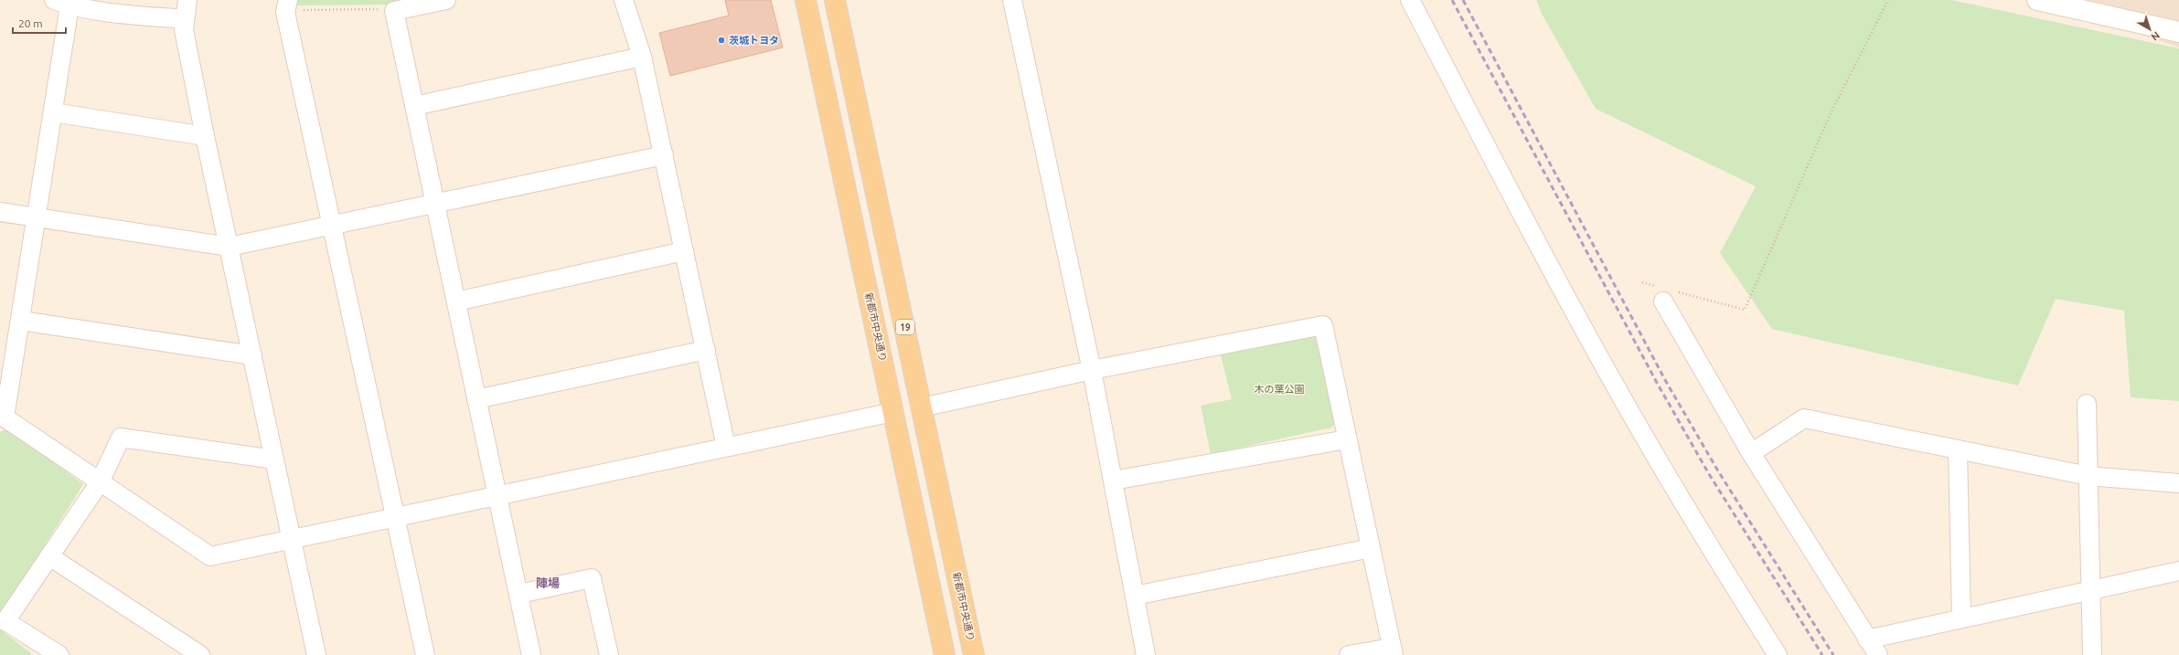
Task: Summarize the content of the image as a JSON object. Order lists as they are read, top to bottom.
{
  "streets": {
    "main road": ["新都市中央通り", "19"]
  },
  "districts": ["陣場"],
  "parks": ["木の葉公園"],
  "places": ["茨城トヨタ"],
  "scale_bar": "20 m",
  "north": "bottom right"
}
